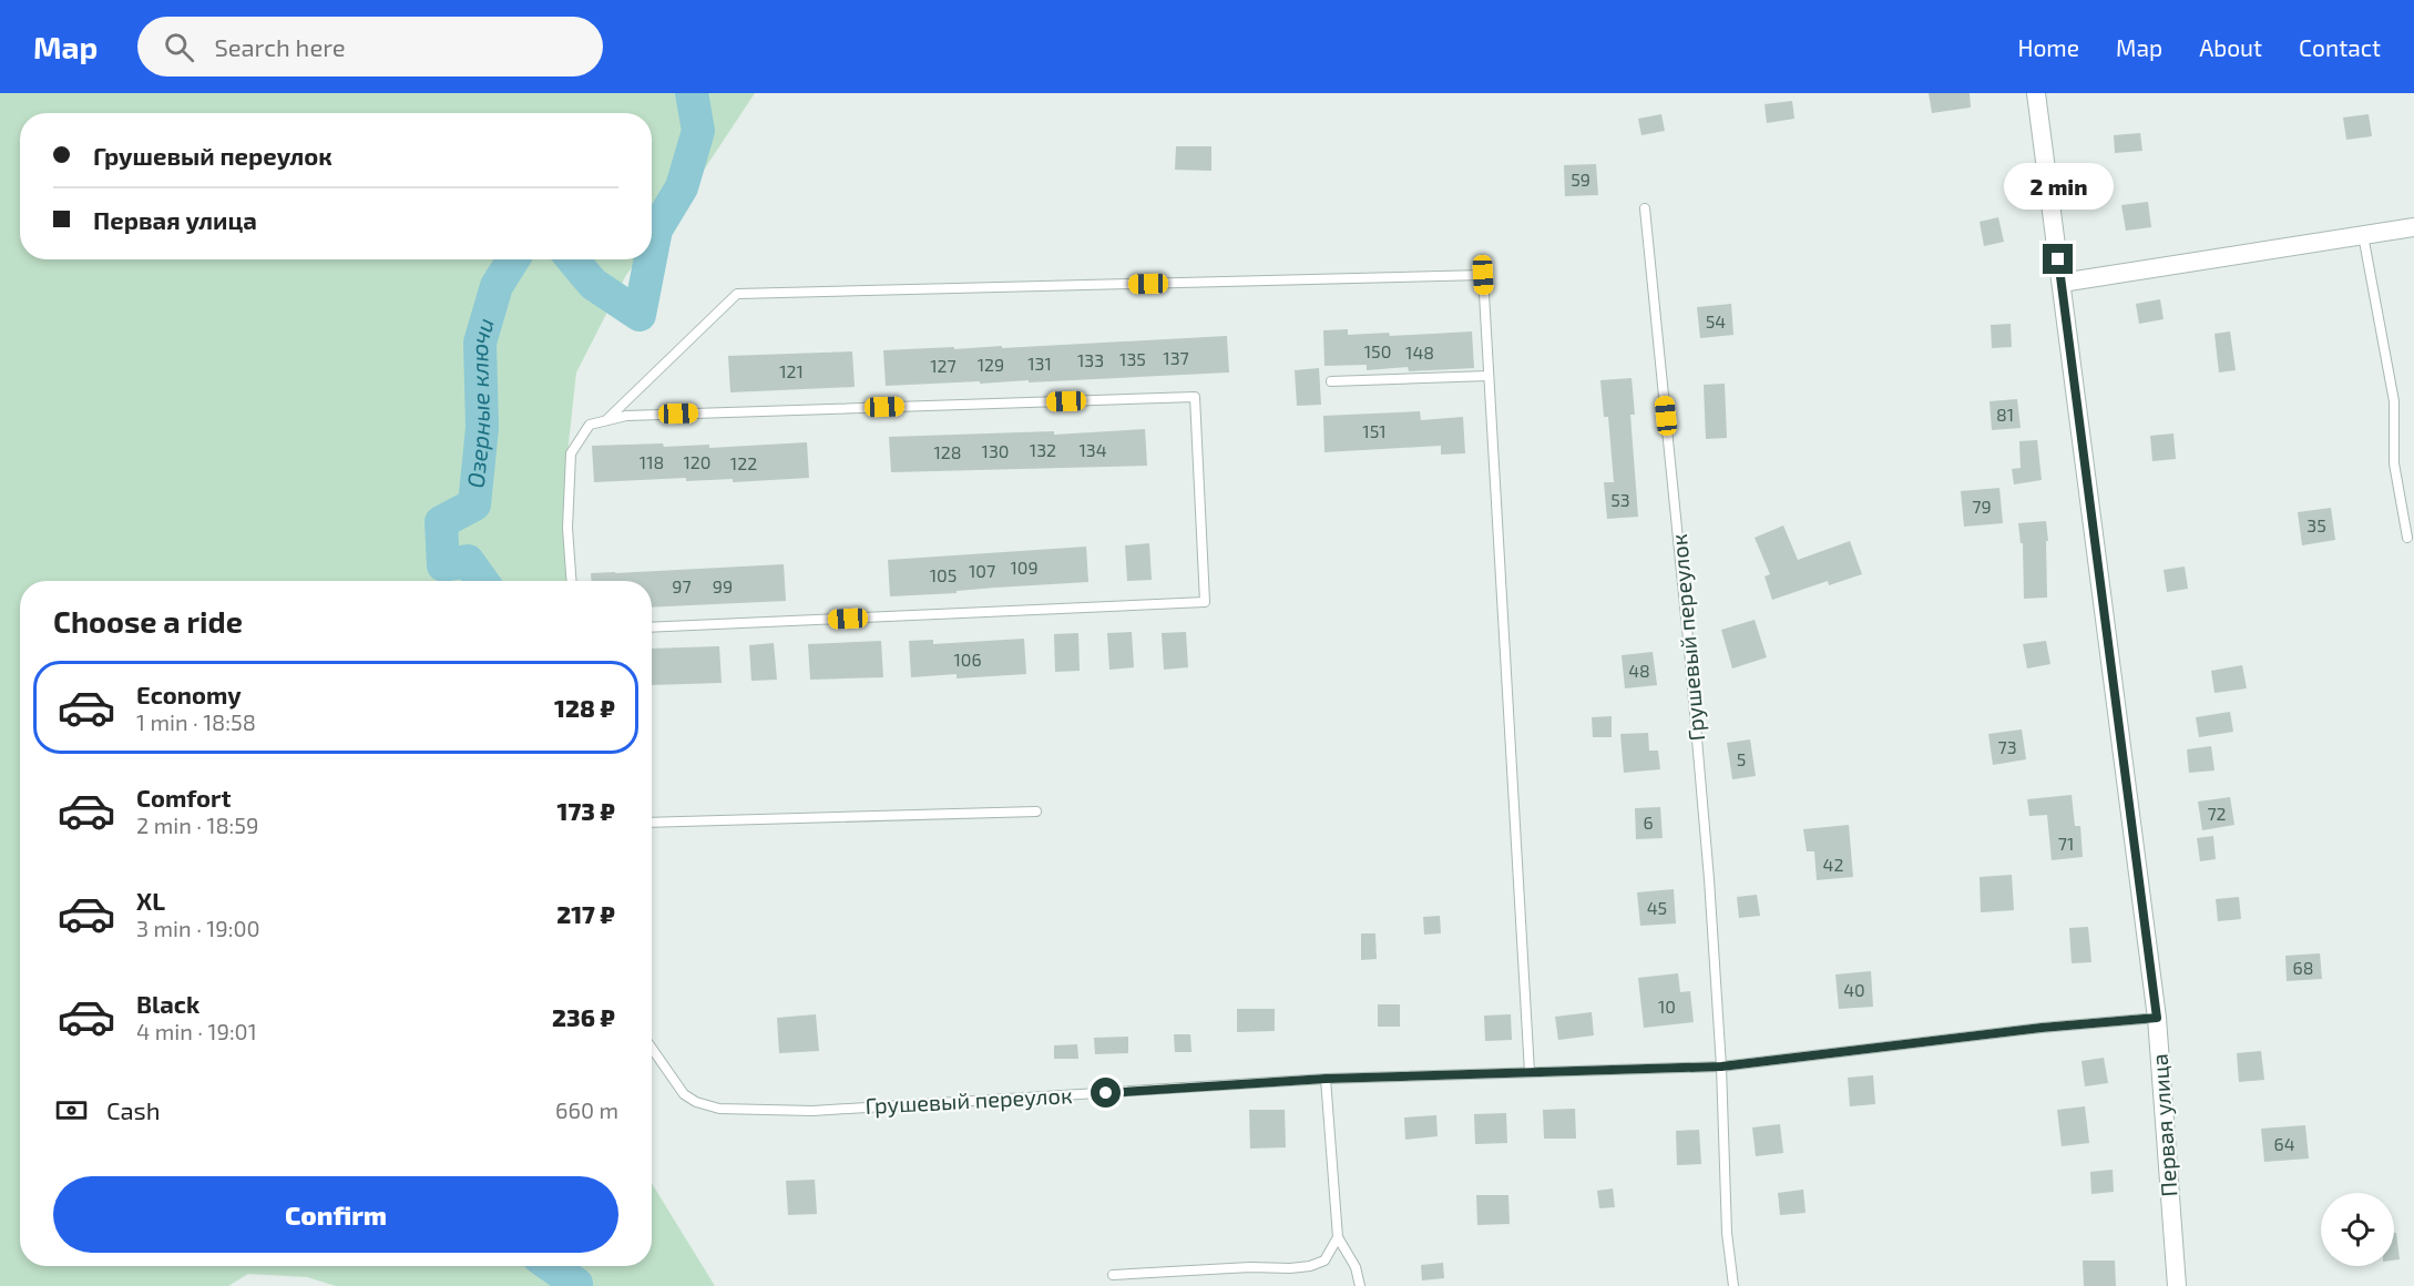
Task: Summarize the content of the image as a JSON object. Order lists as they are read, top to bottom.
{
  "streets": {
    "street": ["Первая улица"],
    "lane": ["Грушевый переулок"]
  },
  "crossings": [
    ["Грушевый переулок", "Первая улица"]
  ],
  "water": ["Озерные ключи"],
  "house_numbers": [
    "59",
    "54",
    "150",
    "148",
    "137",
    "135",
    "133",
    "131",
    "129",
    "127",
    "121",
    "81",
    "151",
    "132",
    "134",
    "130",
    "128",
    "118",
    "120",
    "122",
    "53",
    "79",
    "35",
    "109",
    "107",
    "105",
    "97",
    "99",
    "106",
    "48",
    "73",
    "5",
    "72",
    "6",
    "71",
    "42",
    "45",
    "68",
    "40",
    "10",
    "64"
  ],
  "page": {
    "header": "Map",
    "search": "Search here",
    "nav": [
      "Home",
      "Map",
      "About",
      "Contact"
    ],
    "banner": ["Грушевый переулок", "Первая улица"],
    "bubble": "2 min",
    "heading": "Choose a ride",
    "list": [
      {
        "name": "Economy",
        "note": "1 min · 18:58",
        "value": "128 ₽"
      },
      {
        "name": "Comfort",
        "note": "2 min · 18:59",
        "value": "173 ₽"
      },
      {
        "name": "XL",
        "note": "3 min · 19:00",
        "value": "217 ₽"
      },
      {
        "name": "Black",
        "note": "4 min · 19:01",
        "value": "236 ₽"
      }
    ],
    "pay": ["Cash", "660 m"],
    "buttons": "Confirm"
  }
}
